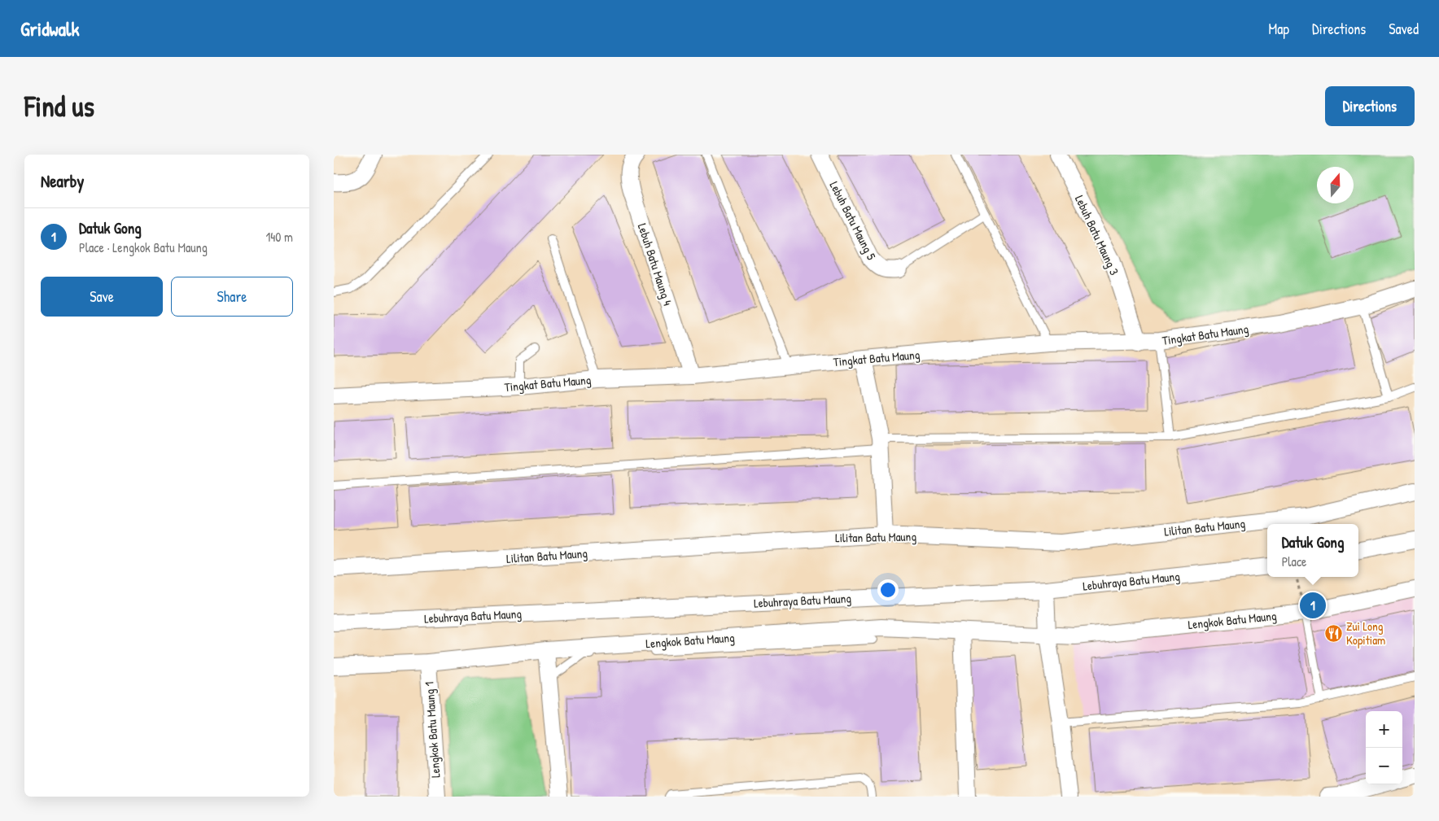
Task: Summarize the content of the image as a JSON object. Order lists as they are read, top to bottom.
{
  "streets": {
    "street": [
      "Lebuh Batu Maung 5",
      "Lebuh Batu Maung 3",
      "Lebuh Batu Maung 4",
      "Tingkat Batu Maung",
      "Lilitan Batu Maung",
      "Lebuhraya Batu Maung",
      "Lengkok Batu Maung",
      "Lengkok Batu Maung 1"
    ]
  },
  "crossings": [
    ["Lebuh Batu Maung 3", "Tingkat Batu Maung"],
    ["Lebuh Batu Maung 4", "Tingkat Batu Maung"],
    ["Lengkok Batu Maung", "Lengkok Batu Maung 1"]
  ],
  "places": {
    "restaurant": ["Zui Long Kopitiam"]
  },
  "north": "top",
  "page": {
    "header": "Gridwalk",
    "nav": ["Map", "Directions", "Saved"],
    "buttons": [
      "Directions",
      ["Save", "Share"]
    ],
    "title": "Find us",
    "heading": "Nearby",
    "list": [
      {
        "mark": "1",
        "name": "Datuk Gong",
        "note": "Place · Lengkok Batu Maung",
        "value": "140 m"
      }
    ],
    "popup": ["Datuk Gong", "Place"],
    "pins": "1",
    "map_buttons": ["+", "−"]
  }
}
